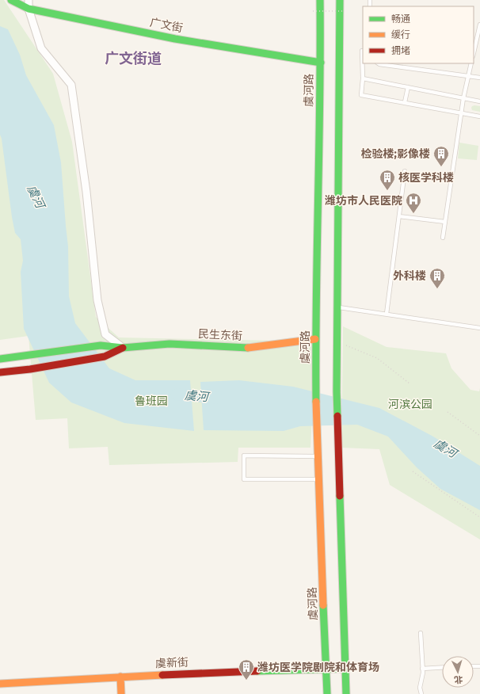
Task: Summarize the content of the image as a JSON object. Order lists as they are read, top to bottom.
{
  "streets": {
    "main road": [
      "广文街",
      "虞河路",
      "民生东街",
      "虞新街"
    ]
  },
  "crossings": [
    ["广文街", "虞河路"],
    ["虞河路", "民生东街"],
    ["虞河路", "虞新街"]
  ],
  "districts": ["广文街道"],
  "water": ["虞河"],
  "parks": ["鲁班园", "河滨公园"],
  "places": {
    "building": [
      "检验楼;影像楼",
      "核医学科楼",
      "外科楼",
      "潍坊医学院剧院和体育场"
    ],
    "hospital": ["潍坊市人民医院"]
  },
  "legend": ["畅通", "缓行", "拥堵"],
  "north": "bottom"
}
